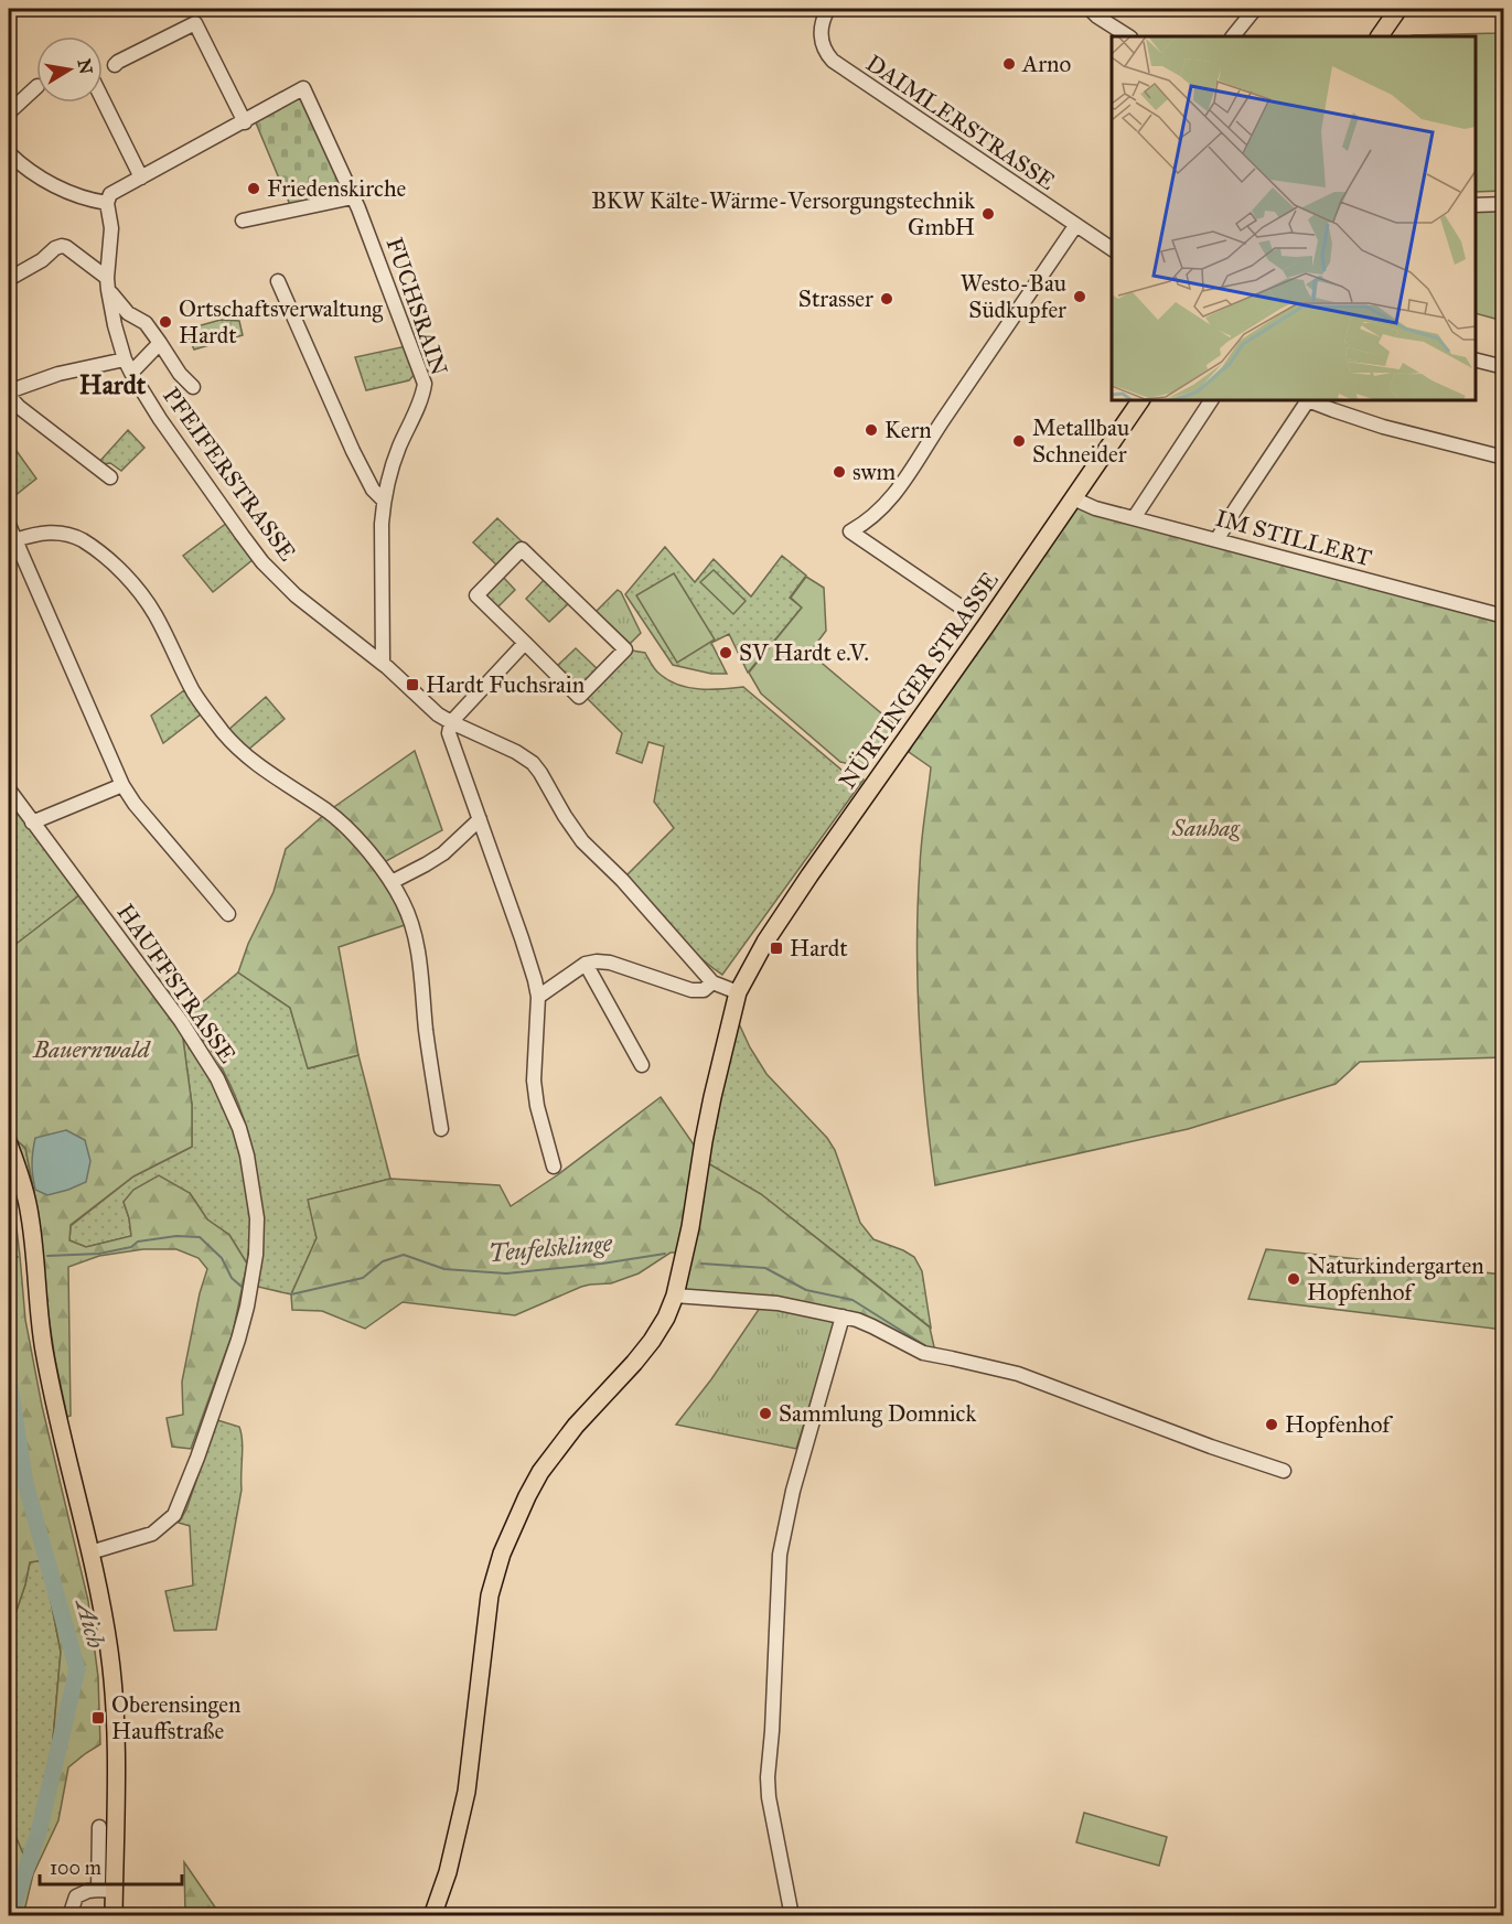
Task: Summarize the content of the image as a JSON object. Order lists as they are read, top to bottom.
{
  "streets": {
    "main road": ["NÜRTINGER STRASSE"],
    "street": [
      "DAIMLERSTRASSE",
      "FUCHSRAIN",
      "PFEIFERSTRASSE",
      "IM STILLERT",
      "HAUFFSTRASSE"
    ]
  },
  "crossings": [
    ["FUCHSRAIN", "PFEIFERSTRASSE"],
    ["PFEIFERSTRASSE", "NÜRTINGER STRASSE"],
    ["IM STILLERT", "NÜRTINGER STRASSE"]
  ],
  "districts": ["Hardt"],
  "water": ["Teufelsklinge", "Aich"],
  "parks": ["Sauhag", "Bauernwald"],
  "places": {
    "other": [
      "Arno",
      "Friedenskirche",
      "BKW Kälte-Wärme-Versorgungstechnik GmbH",
      "Westo-Bau Südkupfer",
      "Strasser",
      "Ortschaftsverwaltung Hardt",
      "Kern",
      "Metallbau Schneider",
      "swm",
      "SV Hardt e.V.",
      "Naturkindergarten Hopfenhof",
      "Sammlung Domnick",
      "Hopfenhof"
    ],
    "transit": ["Hardt Fuchsrain", "Hardt", "Oberensingen Hauffstraße"]
  },
  "scale_bar": "100 m",
  "north": "right"
}
